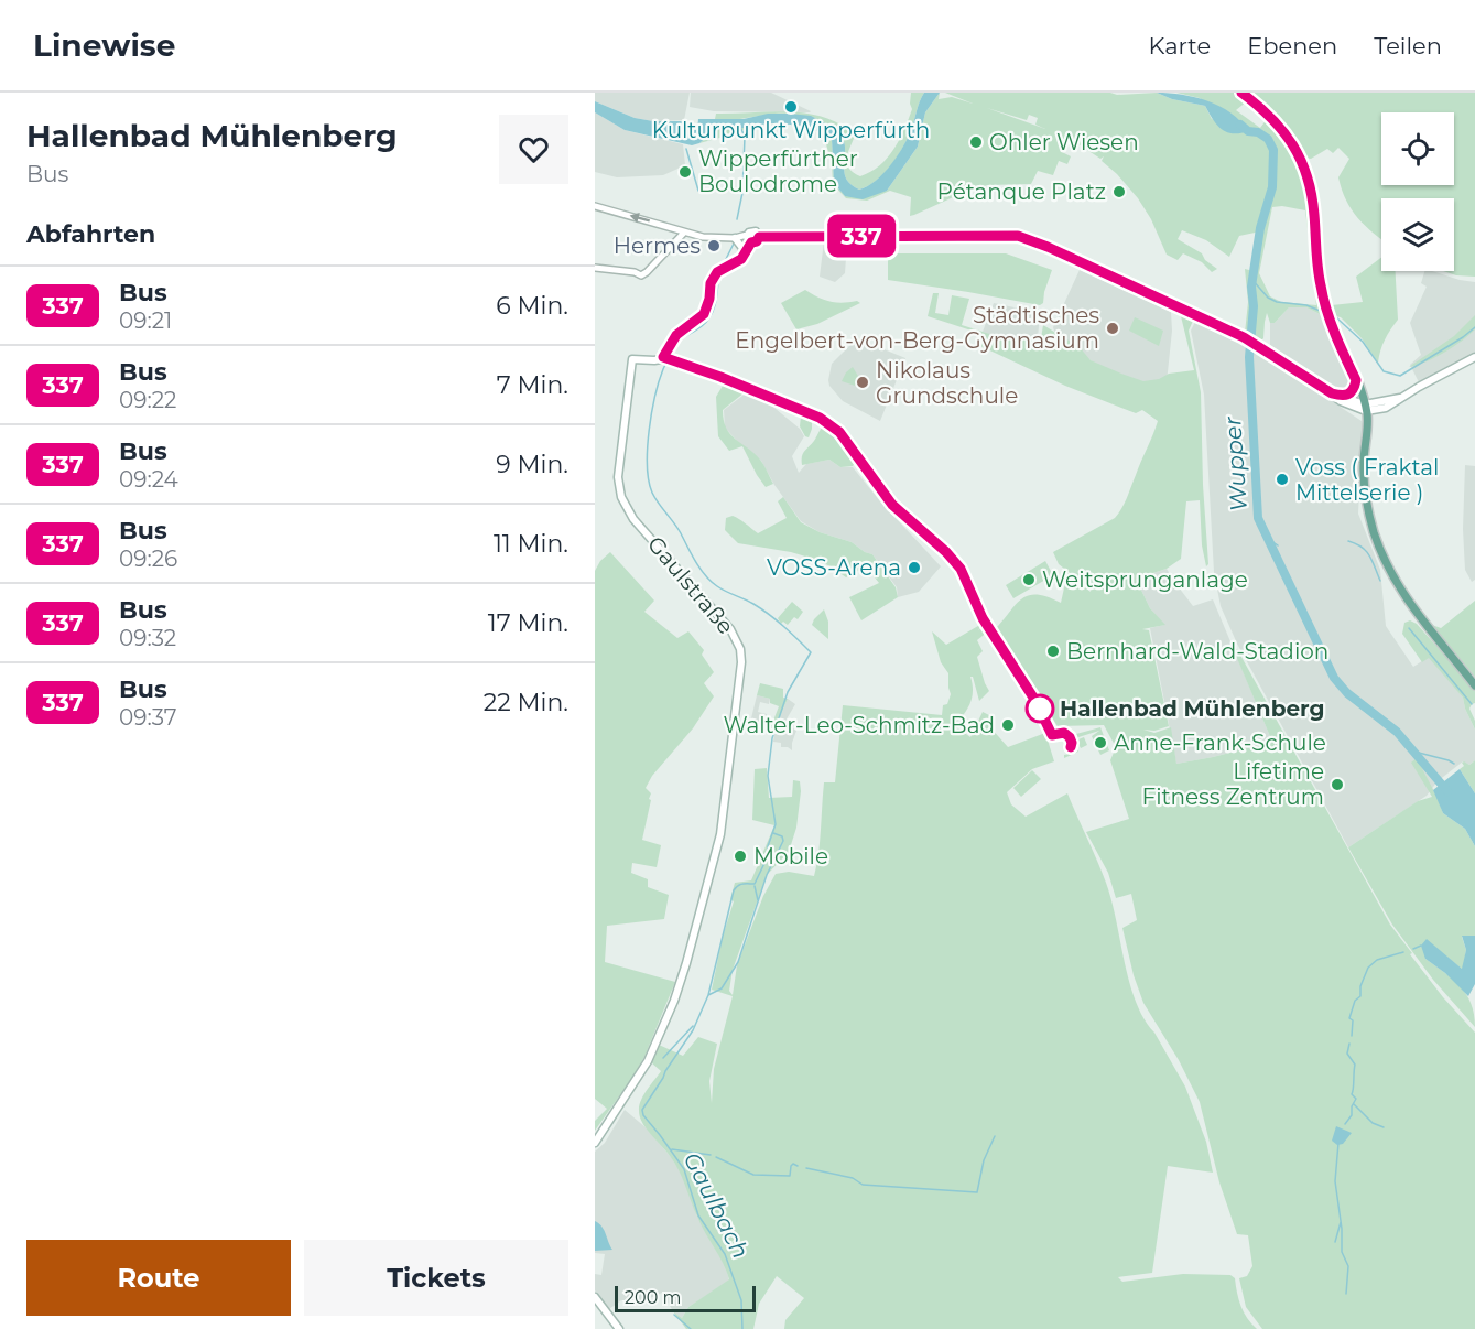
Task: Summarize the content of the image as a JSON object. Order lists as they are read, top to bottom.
{
  "streets": {
    "main road": ["Gaulstraße"]
  },
  "water": ["Wupper", "Gaulbach"],
  "places": [
    "Kulturpunkt Wipperfürth",
    "Ohler Wiesen",
    "Wipperfürther Boulodrome",
    "Pétanque Platz",
    "Hermes",
    "Städtisches Engelbert-von-Berg-Gymnasium",
    "Nikolaus Grundschule",
    "Voss ( Fraktal Mittelserie )",
    "VOSS-Arena",
    "Weitsprunganlage",
    "Bernhard-Wald-Stadion",
    "Hallenbad Mühlenberg",
    "Walter-Leo-Schmitz-Bad",
    "Anne-Frank-Schule",
    "Lifetime Fitness Zentrum",
    "Mobile"
  ],
  "lines": ["bus line 337"],
  "scale_bar": "200 m",
  "page": {
    "header": "Linewise",
    "nav": ["Karte", "Ebenen", "Teilen"],
    "heading": [
      ["Hallenbad Mühlenberg", "Bus"],
      "Abfahrten"
    ],
    "on_map": "337",
    "list": [
      {
        "mark": "337",
        "name": "Bus",
        "note": "09:21",
        "value": "6 Min."
      },
      {
        "mark": "337",
        "name": "Bus",
        "note": "09:22",
        "value": "7 Min."
      },
      {
        "mark": "337",
        "name": "Bus",
        "note": "09:24",
        "value": "9 Min."
      },
      {
        "mark": "337",
        "name": "Bus",
        "note": "09:26",
        "value": "11 Min."
      },
      {
        "mark": "337",
        "name": "Bus",
        "note": "09:32",
        "value": "17 Min."
      },
      {
        "mark": "337",
        "name": "Bus",
        "note": "09:37",
        "value": "22 Min."
      }
    ],
    "buttons": ["Route", "Tickets"],
    "scale": "200 m"
  }
}
